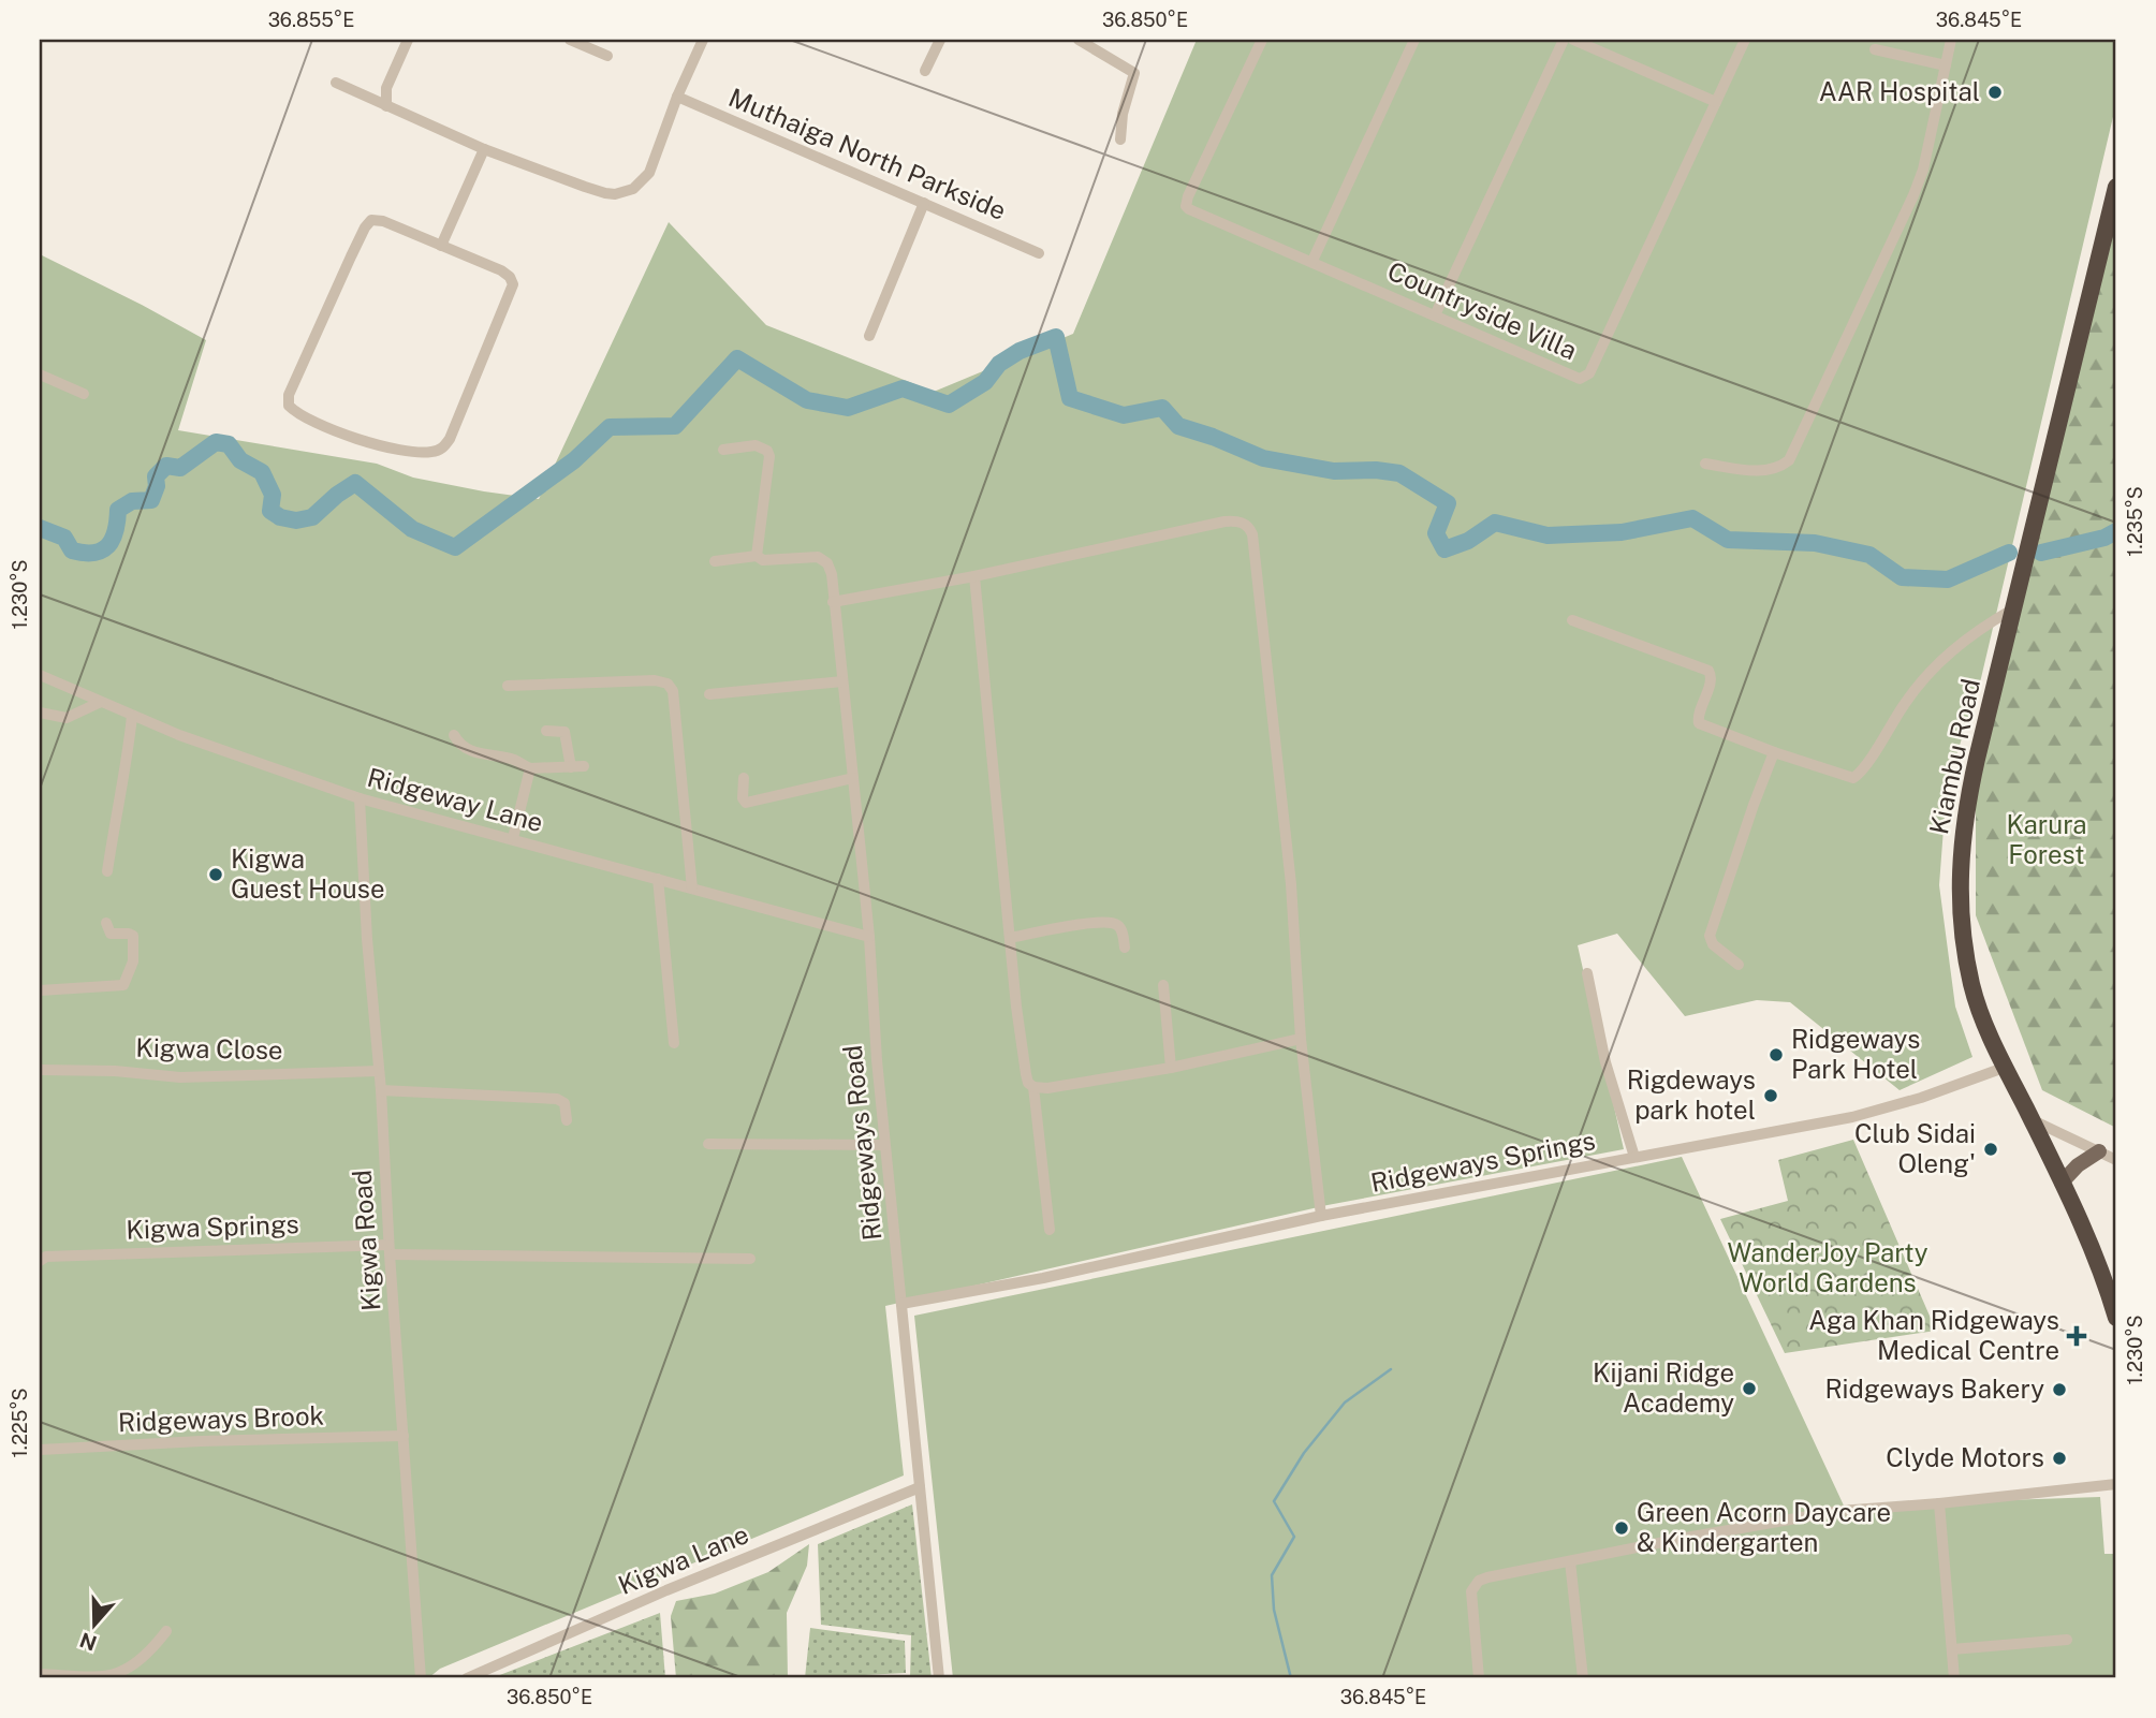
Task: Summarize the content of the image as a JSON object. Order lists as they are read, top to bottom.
{
  "streets": {
    "highway": ["Kiambu Road"],
    "street": [
      "Muthaiga North Parkside",
      "Countryside Villa",
      "Ridgeway Lane",
      "Kigwa Close",
      "Ridgeways Road",
      "Ridgeways Springs",
      "Kigwa Springs",
      "Kigwa Road",
      "Ridgeways Brook",
      "Kigwa Lane"
    ]
  },
  "crossings": [
    ["Kiambu Road", "Ridgeways Springs"],
    ["Ridgeway Lane", "Ridgeways Road"],
    ["Ridgeway Lane", "Kigwa Road"],
    ["Kigwa Close", "Kigwa Road"],
    ["Ridgeways Road", "Ridgeways Springs"],
    ["Ridgeways Road", "Kigwa Lane"],
    ["Kigwa Springs", "Kigwa Road"],
    ["Kigwa Road", "Ridgeways Brook"]
  ],
  "parks": ["Karura Forest", "WanderJoy Party World Gardens"],
  "places": {
    "other": [
      "AAR Hospital",
      "Kigwa Guest House",
      "Ridgeways Park Hotel",
      "Rigdeways park hotel",
      "Club Sidai Oleng'",
      "Kijani Ridge Academy",
      "Ridgeways Bakery",
      "Clyde Motors",
      "Green Acorn Daycare & Kindergarten"
    ],
    "health": ["Aga Khan Ridgeways Medical Centre"]
  },
  "north": "bottom",
  "coordinates": [
    "36.855°E",
    "36.850°E",
    "36.845°E",
    "1.235°S",
    "1.230°S",
    "1.225°S"
  ]
}
